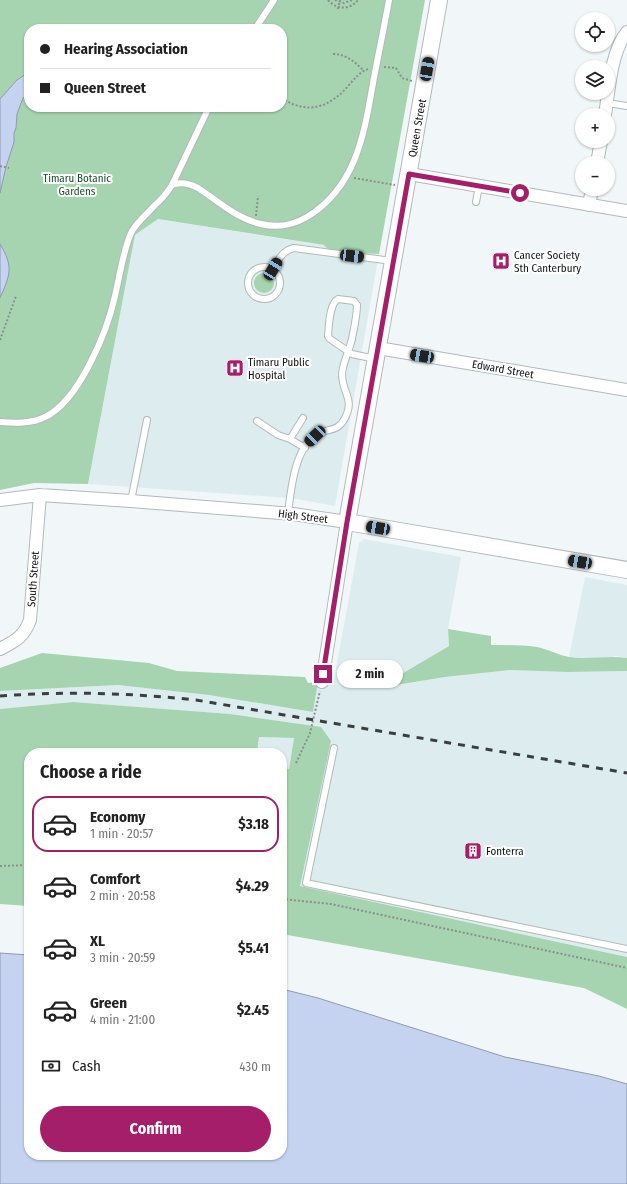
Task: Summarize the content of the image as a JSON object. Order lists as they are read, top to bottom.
{
  "streets": {
    "street": [
      "Queen Street",
      "Edward Street",
      "High Street",
      "South Street"
    ]
  },
  "crossings": [
    ["Queen Street", "Edward Street"],
    ["Queen Street", "High Street"],
    ["High Street", "South Street"]
  ],
  "parks": ["Timaru Botanic Gardens"],
  "places": {
    "hospital": ["Cancer Society Sth Canterbury", "Timaru Public Hospital"],
    "building": ["Fonterra"]
  },
  "page": {
    "map_buttons": ["+", "−"],
    "banner": ["Hearing Association", "Queen Street"],
    "bubble": "2 min",
    "heading": "Choose a ride",
    "list": [
      {
        "name": "Economy",
        "note": "1 min · 20:57",
        "value": "$3.18"
      },
      {
        "name": "Comfort",
        "note": "2 min · 20:58",
        "value": "$4.29"
      },
      {
        "name": "XL",
        "note": "3 min · 20:59",
        "value": "$5.41"
      },
      {
        "name": "Green",
        "note": "4 min · 21:00",
        "value": "$2.45"
      }
    ],
    "pay": ["Cash", "430 m"],
    "buttons": "Confirm"
  }
}
